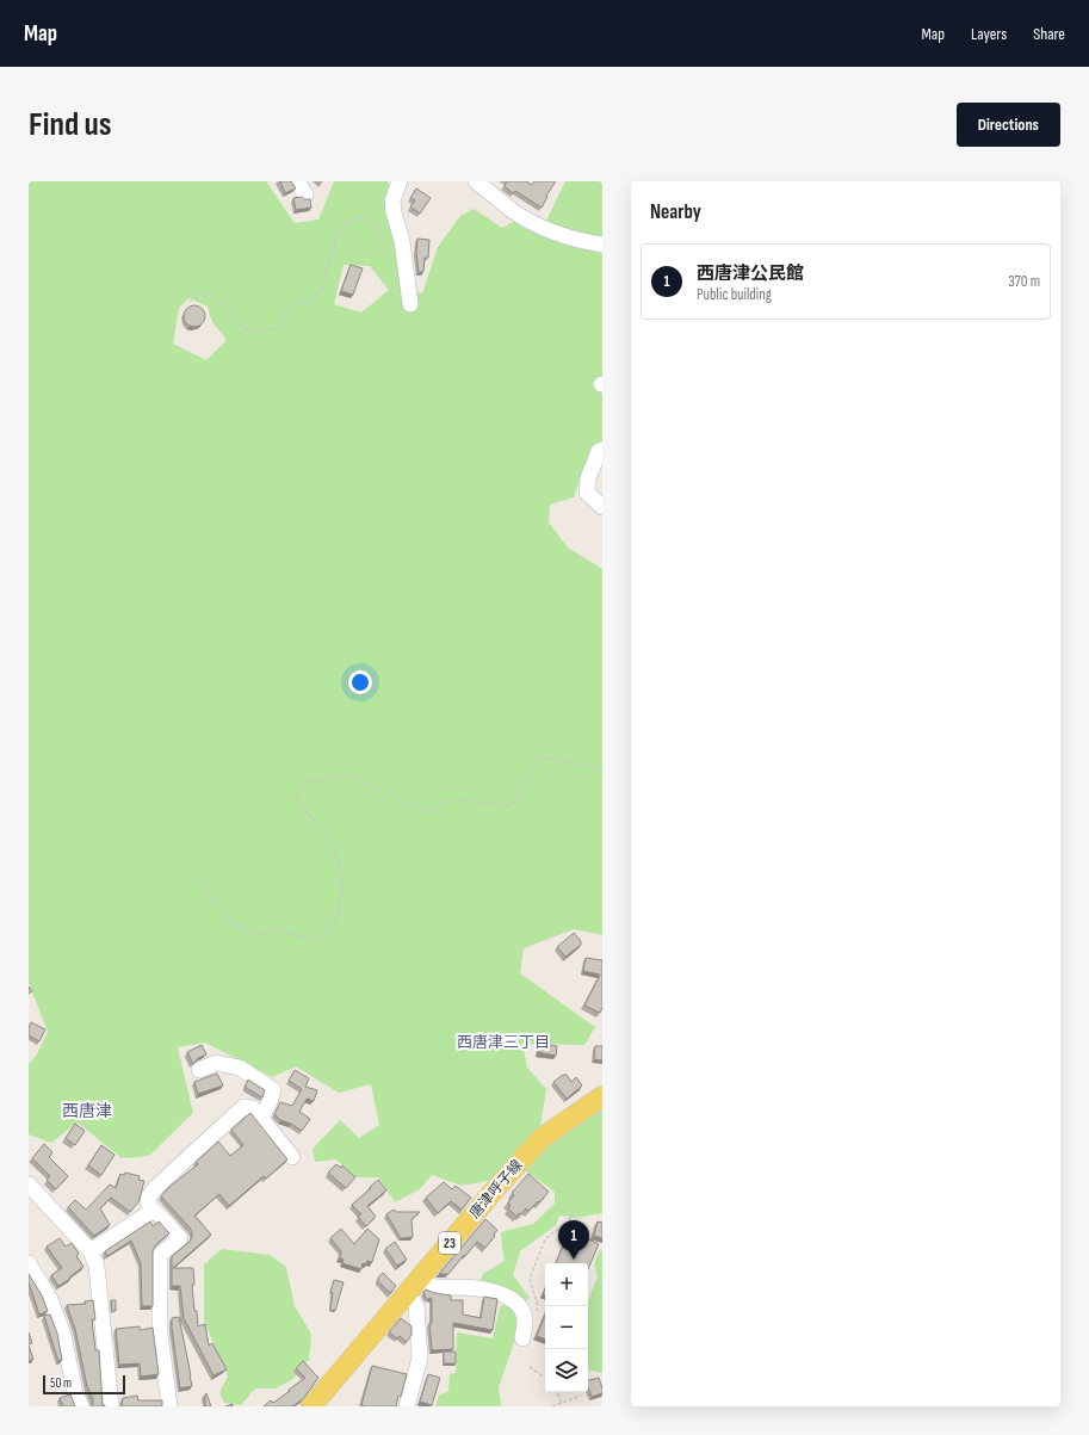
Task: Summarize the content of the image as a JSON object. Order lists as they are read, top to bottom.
{
  "streets": {
    "main road": ["唐津呼子線", "23"]
  },
  "districts": ["西唐津三丁目", "西唐津"],
  "scale_bar": "50 m",
  "page": {
    "header": "Map",
    "nav": ["Map", "Layers", "Share"],
    "buttons": "Directions",
    "title": "Find us",
    "heading": "Nearby",
    "list": [
      {
        "mark": "1",
        "name": "西唐津公民館",
        "note": "Public building",
        "value": "370 m"
      }
    ],
    "pins": "1",
    "map_buttons": ["+", "−"],
    "scale": "50 m"
  }
}
